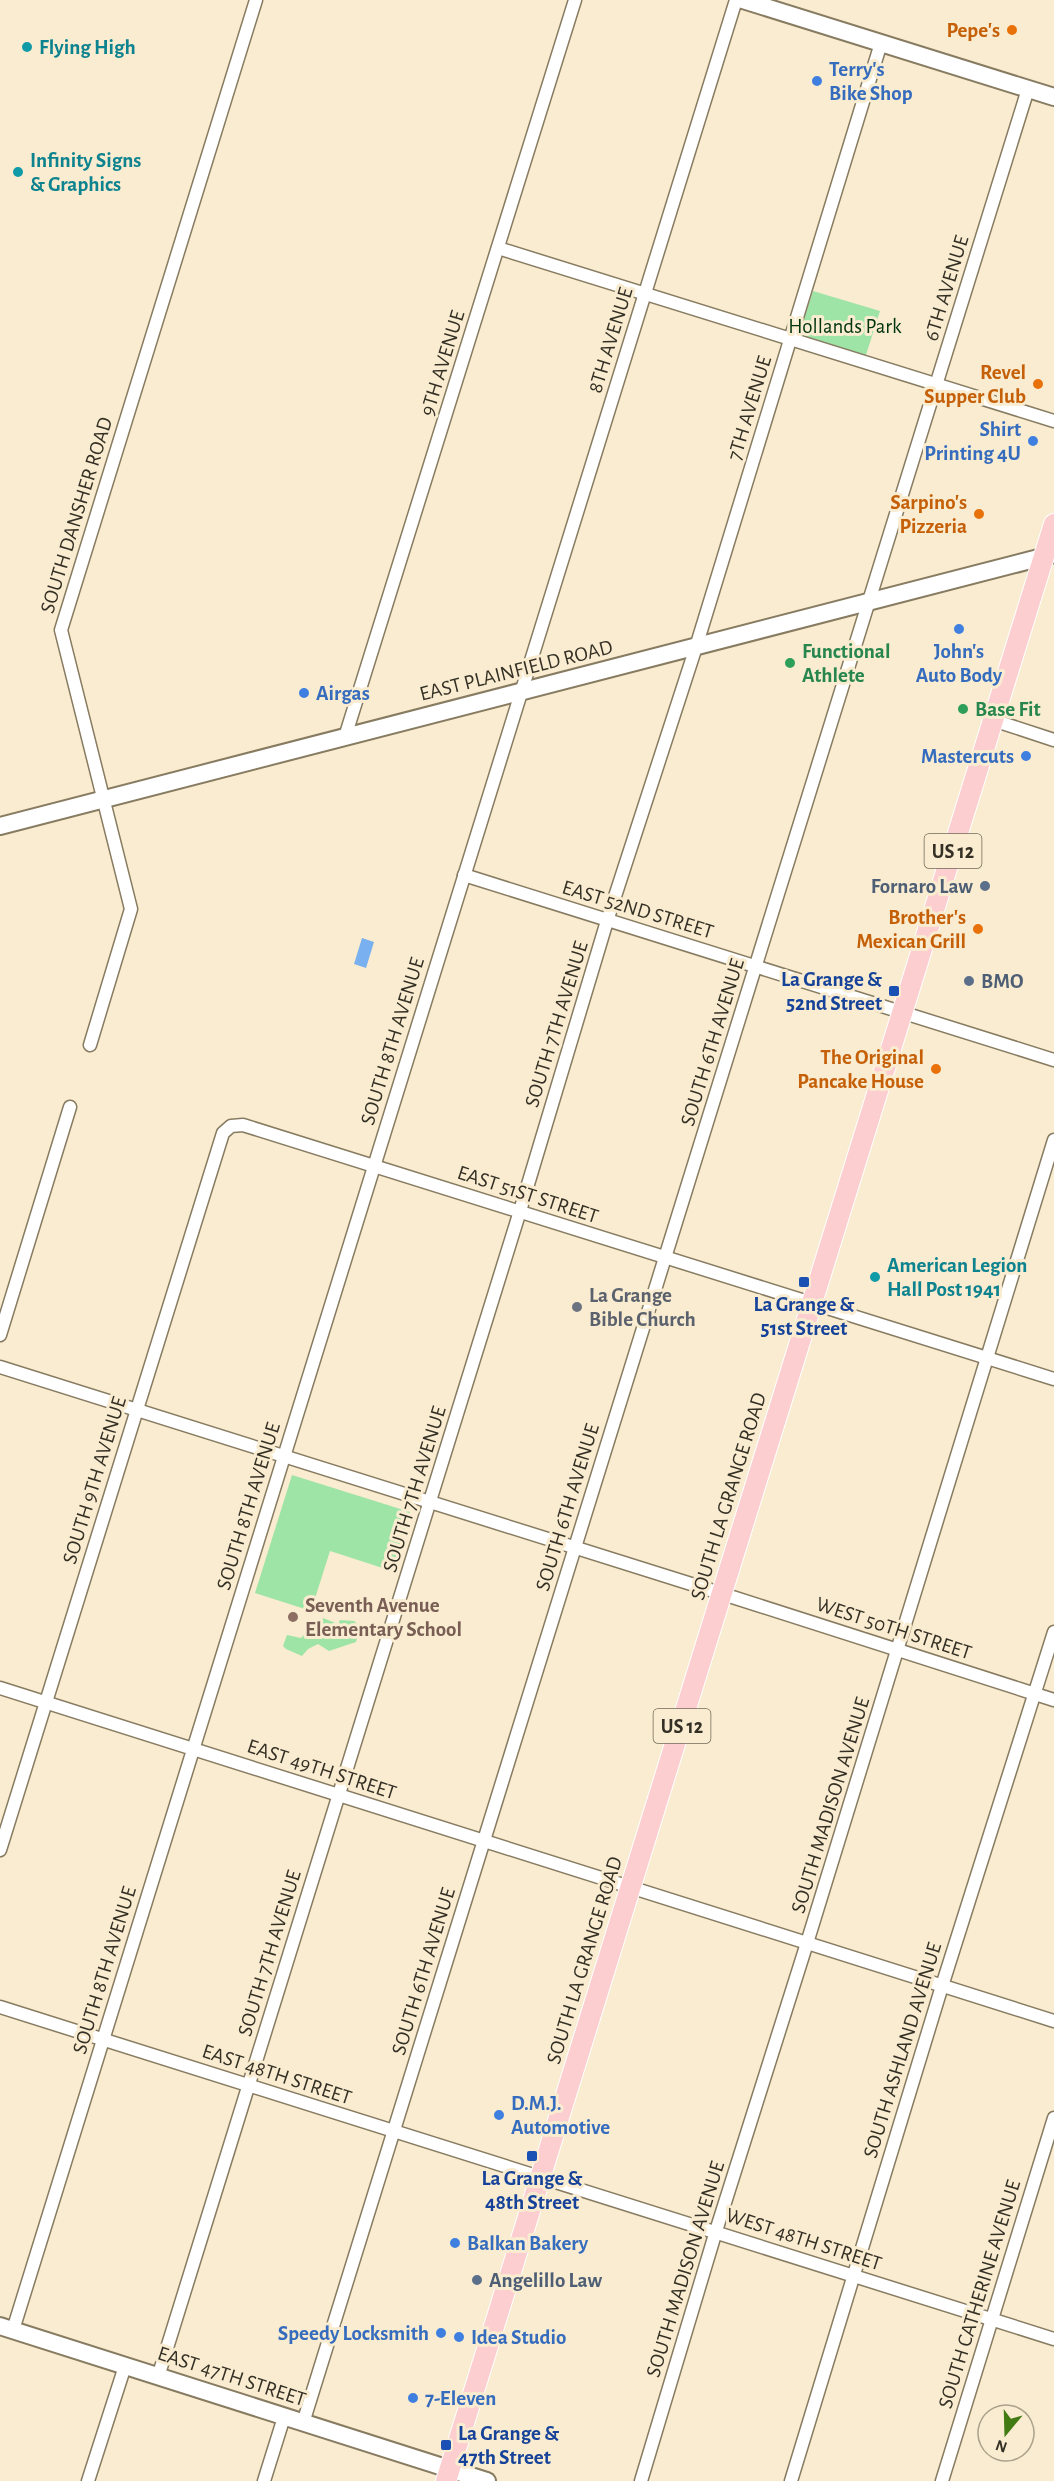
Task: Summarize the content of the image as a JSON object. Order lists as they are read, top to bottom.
{
  "streets": {
    "main road": [
      "EAST PLAINFIELD ROAD",
      "US 12",
      "SOUTH LA GRANGE ROAD",
      "EAST 47TH STREET"
    ],
    "street": [
      "6TH AVENUE",
      "8TH AVENUE",
      "9TH AVENUE",
      "7TH AVENUE",
      "SOUTH DANSHER ROAD",
      "EAST 52ND STREET",
      "SOUTH 7TH AVENUE",
      "SOUTH 8TH AVENUE",
      "SOUTH 6TH AVENUE",
      "EAST 51ST STREET",
      "SOUTH 9TH AVENUE",
      "WEST 50TH STREET",
      "EAST 49TH STREET",
      "SOUTH MADISON AVENUE",
      "SOUTH ASHLAND AVENUE",
      "EAST 48TH STREET",
      "WEST 48TH STREET",
      "SOUTH CATHERINE AVENUE"
    ]
  },
  "crossings": [
    ["6TH AVENUE", "EAST PLAINFIELD ROAD"],
    ["6TH AVENUE", "SOUTH 6TH AVENUE"],
    ["8TH AVENUE", "EAST PLAINFIELD ROAD"],
    ["8TH AVENUE", "SOUTH 8TH AVENUE"],
    ["9TH AVENUE", "EAST PLAINFIELD ROAD"],
    ["7TH AVENUE", "EAST PLAINFIELD ROAD"],
    ["7TH AVENUE", "SOUTH 7TH AVENUE"],
    ["SOUTH DANSHER ROAD", "EAST PLAINFIELD ROAD"],
    ["EAST PLAINFIELD ROAD", "SOUTH 7TH AVENUE"],
    ["EAST PLAINFIELD ROAD", "SOUTH 8TH AVENUE"],
    ["EAST PLAINFIELD ROAD", "SOUTH 6TH AVENUE"],
    ["EAST PLAINFIELD ROAD", "SOUTH LA GRANGE ROAD"],
    ["EAST 52ND STREET", "SOUTH 7TH AVENUE"],
    ["EAST 52ND STREET", "SOUTH 8TH AVENUE"],
    ["EAST 52ND STREET", "SOUTH 6TH AVENUE"],
    ["EAST 52ND STREET", "SOUTH LA GRANGE ROAD"],
    ["SOUTH 7TH AVENUE", "EAST 51ST STREET"],
    ["SOUTH 7TH AVENUE", "WEST 50TH STREET"],
    ["SOUTH 7TH AVENUE", "EAST 49TH STREET"],
    ["SOUTH 7TH AVENUE", "EAST 48TH STREET"],
    ["SOUTH 7TH AVENUE", "EAST 47TH STREET"],
    ["SOUTH 8TH AVENUE", "EAST 51ST STREET"],
    ["SOUTH 8TH AVENUE", "WEST 50TH STREET"],
    ["SOUTH 8TH AVENUE", "EAST 49TH STREET"],
    ["SOUTH 8TH AVENUE", "EAST 48TH STREET"],
    ["SOUTH 8TH AVENUE", "EAST 47TH STREET"],
    ["SOUTH 6TH AVENUE", "EAST 51ST STREET"],
    ["SOUTH 6TH AVENUE", "WEST 50TH STREET"],
    ["SOUTH 6TH AVENUE", "EAST 49TH STREET"],
    ["SOUTH 6TH AVENUE", "EAST 48TH STREET"],
    ["SOUTH 6TH AVENUE", "EAST 47TH STREET"],
    ["EAST 51ST STREET", "SOUTH 9TH AVENUE"],
    ["EAST 51ST STREET", "SOUTH LA GRANGE ROAD"],
    ["EAST 51ST STREET", "SOUTH MADISON AVENUE"],
    ["SOUTH 9TH AVENUE", "WEST 50TH STREET"],
    ["SOUTH 9TH AVENUE", "EAST 49TH STREET"],
    ["SOUTH LA GRANGE ROAD", "WEST 50TH STREET"],
    ["SOUTH LA GRANGE ROAD", "EAST 49TH STREET"],
    ["SOUTH LA GRANGE ROAD", "EAST 48TH STREET"],
    ["SOUTH LA GRANGE ROAD", "WEST 48TH STREET"],
    ["SOUTH LA GRANGE ROAD", "EAST 47TH STREET"],
    ["WEST 50TH STREET", "SOUTH MADISON AVENUE"],
    ["WEST 50TH STREET", "SOUTH ASHLAND AVENUE"],
    ["EAST 49TH STREET", "SOUTH MADISON AVENUE"],
    ["EAST 49TH STREET", "SOUTH ASHLAND AVENUE"],
    ["SOUTH MADISON AVENUE", "WEST 48TH STREET"],
    ["SOUTH ASHLAND AVENUE", "WEST 48TH STREET"],
    ["EAST 48TH STREET", "WEST 48TH STREET"],
    ["WEST 48TH STREET", "SOUTH CATHERINE AVENUE"]
  ],
  "parks": ["Hollands Park"],
  "places": {
    "other": [
      "Pepe's",
      "Flying High",
      "Terry's Bike Shop",
      "Infinity Signs & Graphics",
      "Revel Supper Club",
      "Shirt Printing 4U",
      "Sarpino's Pizzeria",
      "John's Auto Body",
      "Functional Athlete",
      "Airgas",
      "Base Fit",
      "Mastercuts",
      "Fornaro Law",
      "Brother's Mexican Grill",
      "BMO",
      "The Original Pancake House",
      "American Legion Hall Post 1941",
      "La Grange Bible Church",
      "Seventh Avenue Elementary School",
      "D.M.J. Automotive",
      "Balkan Bakery",
      "Angelillo Law",
      "Speedy Locksmith",
      "Idea Studio",
      "7-Eleven"
    ],
    "transit": [
      "La Grange & 52nd Street",
      "La Grange & 51st Street",
      "La Grange & 48th Street",
      "La Grange & 47th Street"
    ]
  },
  "north": "bottom"
}
